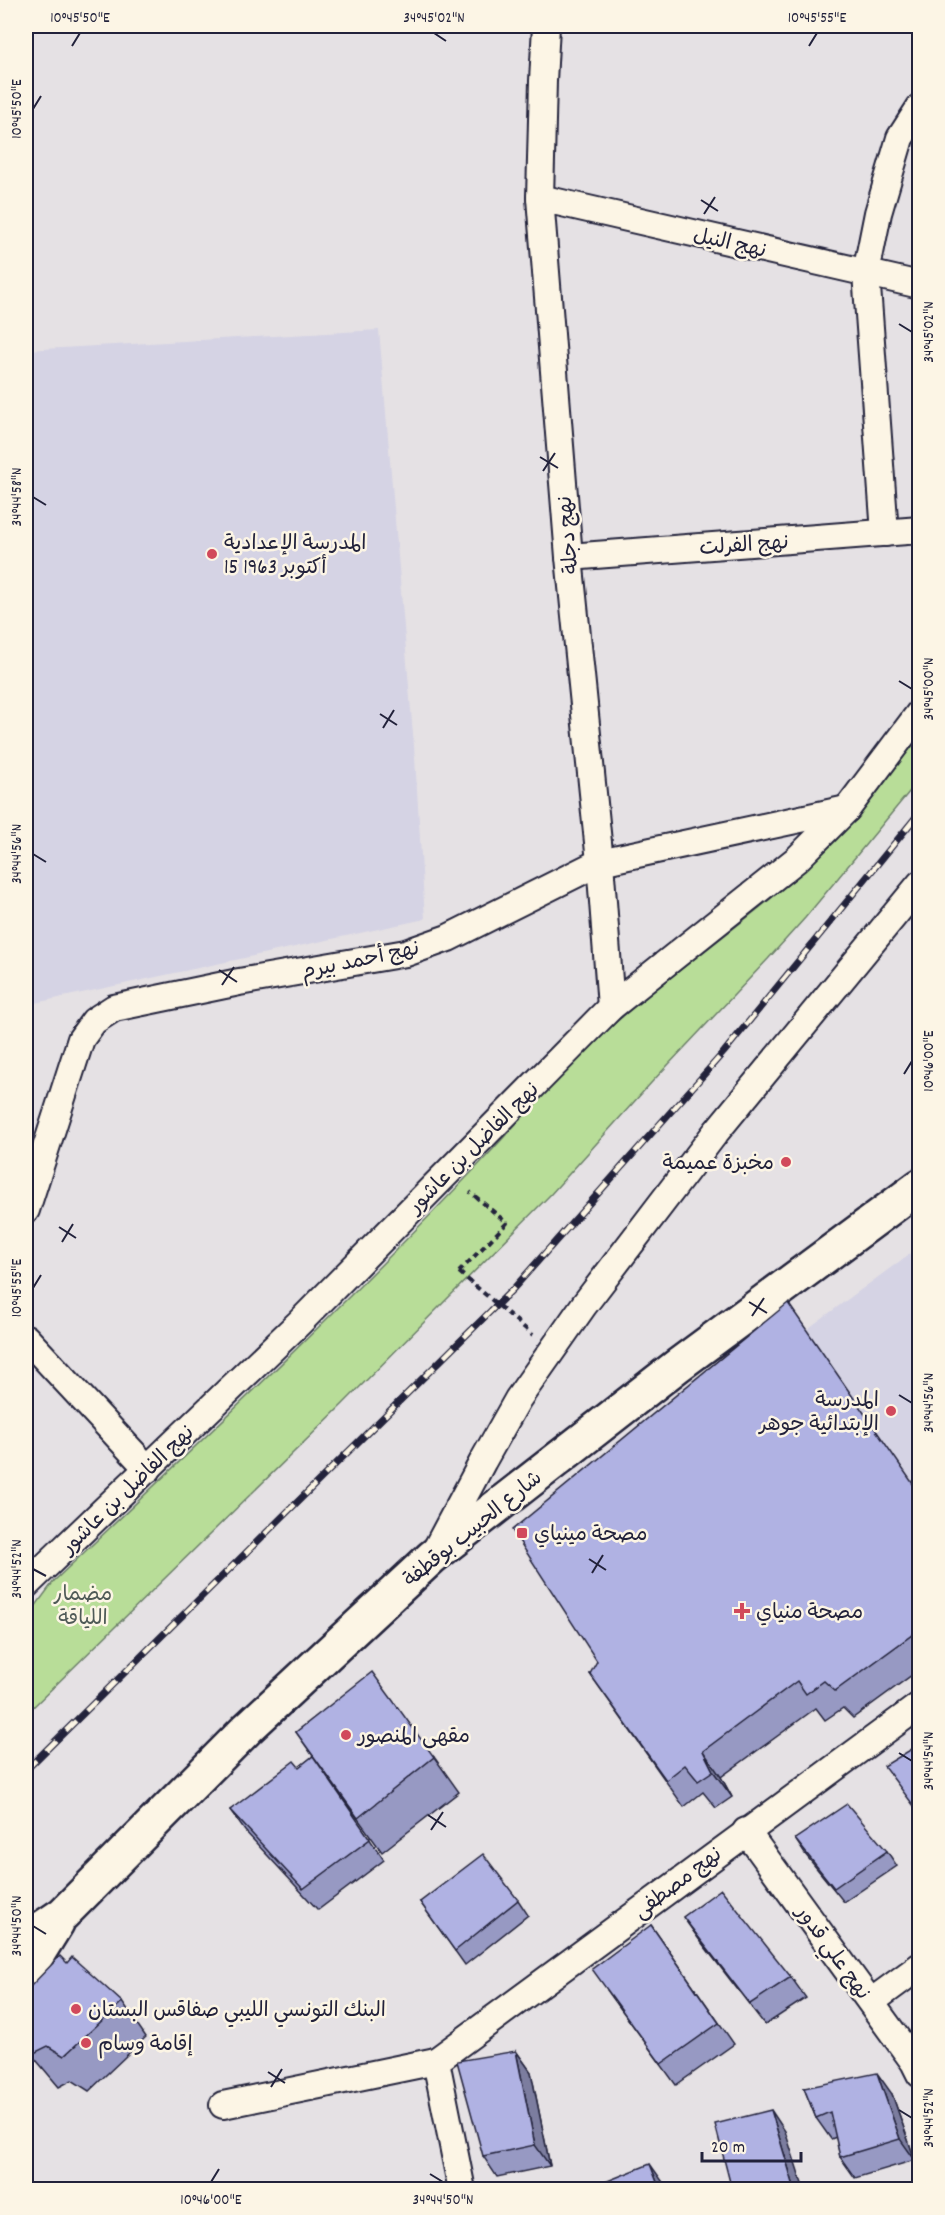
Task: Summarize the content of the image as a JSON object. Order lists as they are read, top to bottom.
{
  "streets": {
    "main road": ["شارع الحبيب بوقطفة"],
    "street": [
      "نهج النيل",
      "نهج دجلة",
      "نهج الفرلت",
      "نهج أحمد بيرم",
      "نهج الفاضل بن عاشور",
      "نهج مصطفى",
      "نهج علي قدور"
    ]
  },
  "crossings": [
    ["نهج النيل", "نهج دجلة"],
    ["نهج دجلة", "نهج الفرلت"],
    ["نهج دجلة", "نهج أحمد بيرم"],
    ["نهج دجلة", "نهج الفاضل بن عاشور"],
    ["نهج أحمد بيرم", "نهج الفاضل بن عاشور"],
    ["نهج مصطفى", "نهج علي قدور"]
  ],
  "parks": ["مضمار اللياقة"],
  "places": {
    "other": [
      "المدرسة الإعدادية 15 أكتوبر 1963",
      "مخبزة عميمة",
      "المدرسة الإبتدائية جوهر",
      "مقهى المنصور",
      "البنك التونسي الليبي صفاقس البستان",
      "إقامة وسام"
    ],
    "transit": ["مصحة مينياي"],
    "health": ["مصحة منياي"]
  },
  "scale_bar": "20 m",
  "coordinates": [
    "10°45'50\"E",
    "34°45'02\"N",
    "10°45'55\"E",
    "34°44'58\"N",
    "34°45'00\"N",
    "34°44'56\"N",
    "10°46'00\"E",
    "34°44'52\"N",
    "34°44'54\"N",
    "34°44'50\"N"
  ]
}
